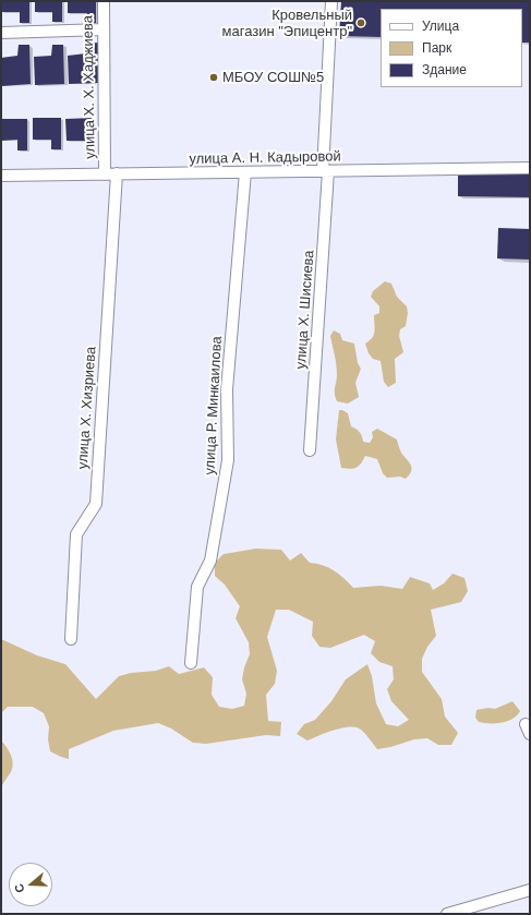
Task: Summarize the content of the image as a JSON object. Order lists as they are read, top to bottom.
{
  "streets": {
    "street": [
      "улица Х. Х. Хаджиева",
      "улица А. Н. Кадыровой",
      "улица Х. Шисиева",
      "улица Р. Минкаилова",
      "улица Х. Хизриева"
    ]
  },
  "crossings": [
    ["улица Х. Х. Хаджиева", "улица А. Н. Кадыровой"],
    ["улица А. Н. Кадыровой", "улица Х. Шисиева"],
    ["улица А. Н. Кадыровой", "улица Р. Минкаилова"],
    ["улица А. Н. Кадыровой", "улица Х. Хизриева"]
  ],
  "places": ["Кровельный магазин \"Эпицентр\"", "МБОУ СОШ№5"],
  "legend": ["Улица", "Парк", "Здание"],
  "north": "left"
}
